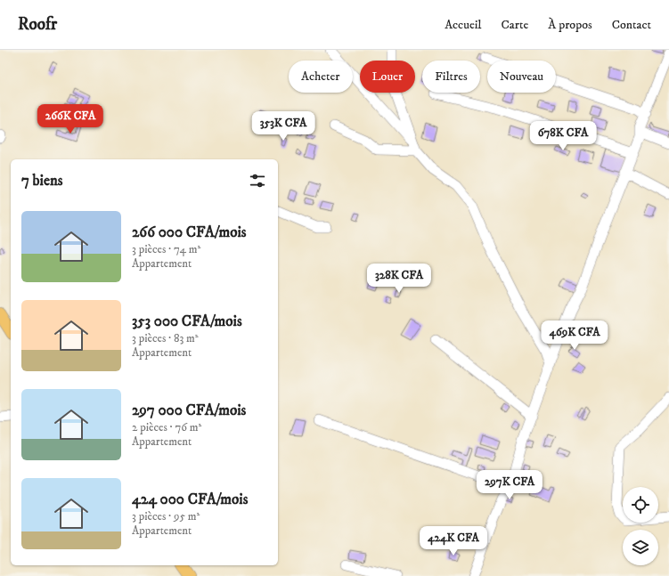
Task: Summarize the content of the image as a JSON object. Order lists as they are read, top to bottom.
{
  "page": {
    "header": "Roofr",
    "nav": [
      "Accueil",
      "Carte",
      "À propos",
      "Contact"
    ],
    "chip": [
      "Acheter",
      "Louer",
      "Filtres",
      "Nouveau"
    ],
    "price": [
      "266K CFA",
      "353K CFA",
      "678K CFA",
      "328K CFA",
      "469K CFA",
      "297K CFA",
      "424K CFA"
    ],
    "heading": "7 biens",
    "list": [
      {
        "name": "266 000 CFA/mois",
        "note": "3 pièces · 74 m² · Appartement"
      },
      {
        "name": "353 000 CFA/mois",
        "note": "3 pièces · 83 m² · Appartement"
      },
      {
        "name": "297 000 CFA/mois",
        "note": "2 pièces · 76 m² · Appartement"
      },
      {
        "name": "424 000 CFA/mois",
        "note": "3 pièces · 95 m² · Appartement"
      }
    ]
  }
}
